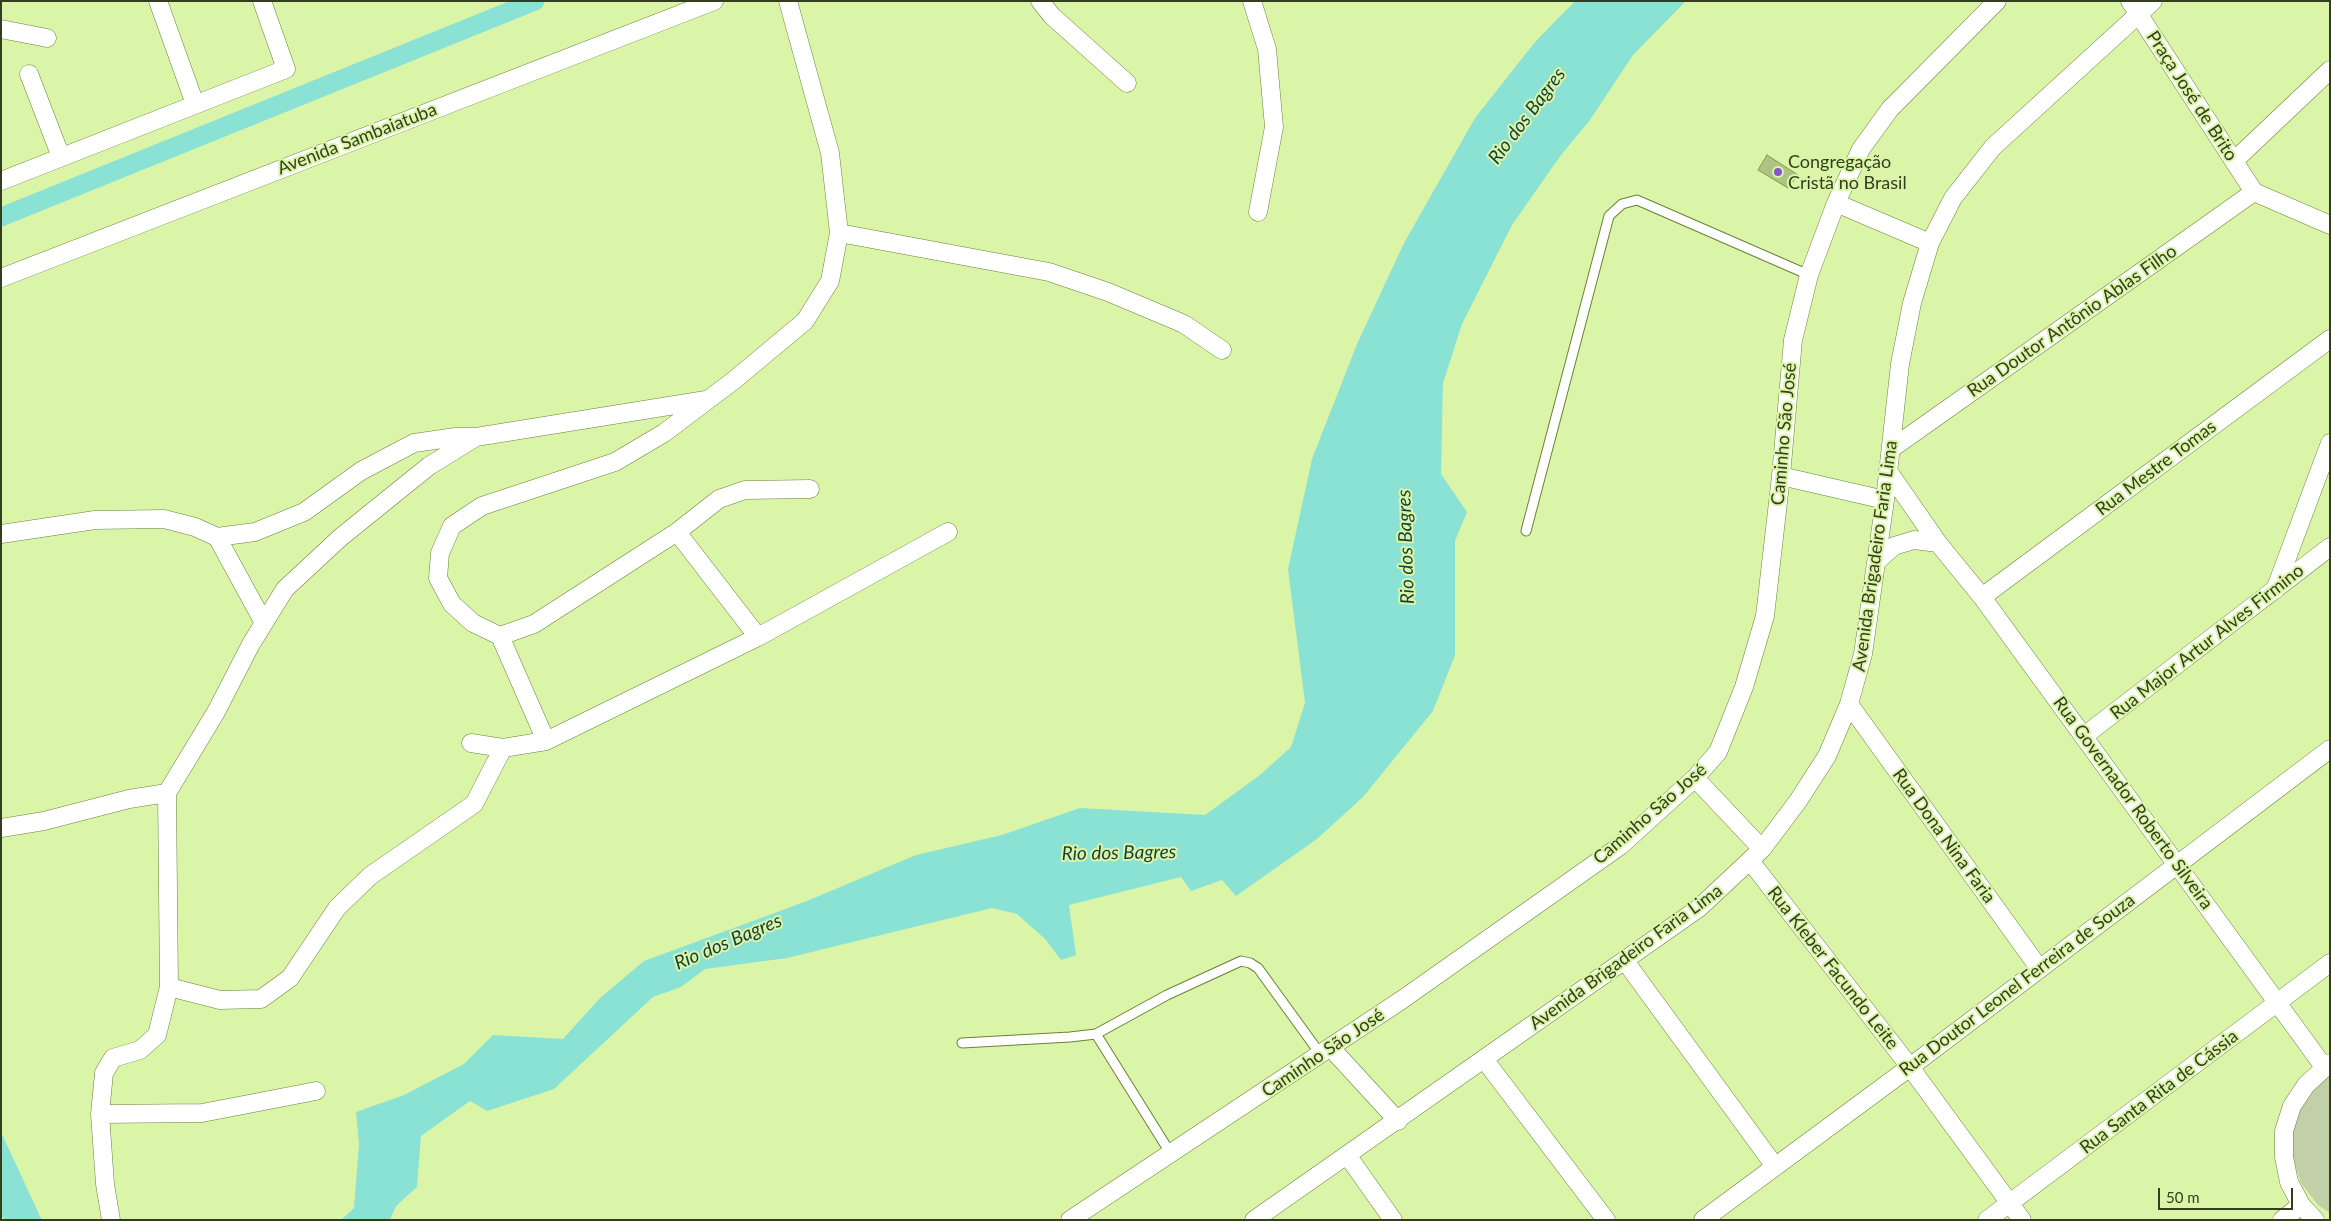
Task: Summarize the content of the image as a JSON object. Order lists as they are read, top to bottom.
{
  "streets": {
    "street": [
      "Praça José de Brito",
      "Avenida Sambaiatuba",
      "Rua Doutor Antônio Ablas Filho",
      "Caminho São José",
      "Rua Mestre Tomas",
      "Avenida Brigadeiro Faria Lima",
      "Rua Major Artur Alves Firmino",
      "Rua Governador Roberto Silveira",
      "Rua Dona Nina Faria",
      "Rua Kleber Facundo Leite",
      "Rua Doutor Leonel Ferreira de Souza",
      "Rua Santa Rita de Cássia"
    ]
  },
  "crossings": [
    ["Praça José de Brito", "Rua Doutor Antônio Ablas Filho"],
    ["Praça José de Brito", "Avenida Brigadeiro Faria Lima"],
    ["Rua Doutor Antônio Ablas Filho", "Avenida Brigadeiro Faria Lima"],
    ["Caminho São José", "Rua Kleber Facundo Leite"],
    ["Rua Mestre Tomas", "Rua Governador Roberto Silveira"],
    ["Avenida Brigadeiro Faria Lima", "Rua Governador Roberto Silveira"],
    ["Avenida Brigadeiro Faria Lima", "Rua Dona Nina Faria"],
    ["Avenida Brigadeiro Faria Lima", "Rua Kleber Facundo Leite"],
    ["Rua Major Artur Alves Firmino", "Rua Governador Roberto Silveira"],
    ["Rua Governador Roberto Silveira", "Rua Doutor Leonel Ferreira de Souza"],
    ["Rua Governador Roberto Silveira", "Rua Santa Rita de Cássia"],
    ["Rua Dona Nina Faria", "Rua Doutor Leonel Ferreira de Souza"],
    ["Rua Kleber Facundo Leite", "Rua Doutor Leonel Ferreira de Souza"],
    ["Rua Kleber Facundo Leite", "Rua Santa Rita de Cássia"]
  ],
  "water": ["Rio dos Bagres"],
  "places": ["Congregação Cristã no Brasil"],
  "scale_bar": "50 m"
}
